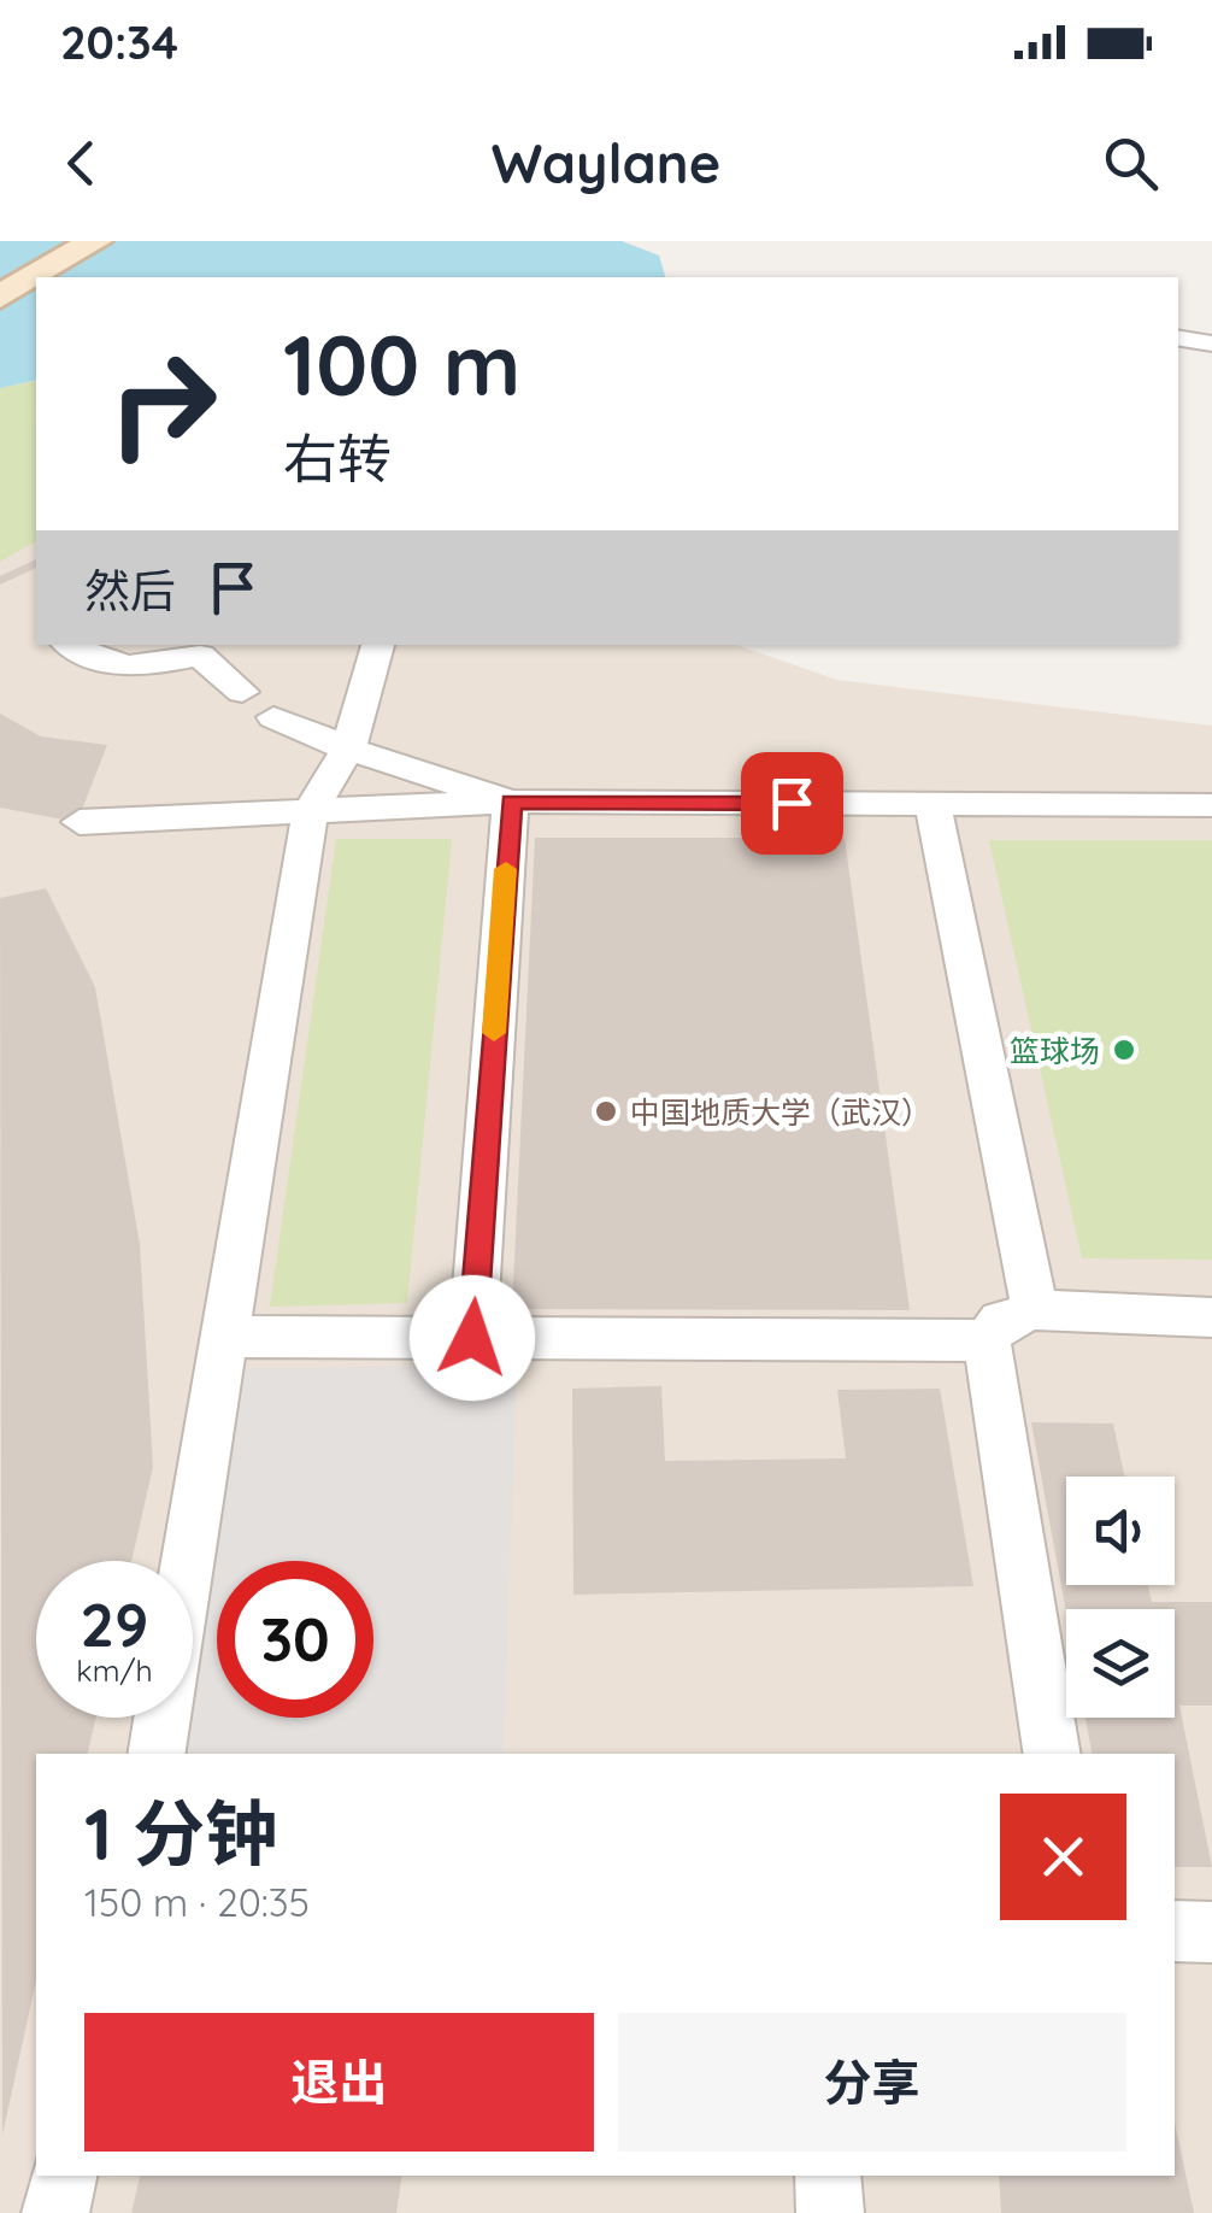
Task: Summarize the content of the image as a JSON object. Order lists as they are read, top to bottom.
{
  "places": ["篮球场", "中国地质大学（武汉）"],
  "page": {
    "status": "20:34",
    "header": "Waylane",
    "turn": ["100 m", "右转"],
    "then": "然后",
    "speed": "29 km/h",
    "limit": "30",
    "heading": ["1 分钟", "150 m · 20:35"],
    "buttons": ["退出", "分享"]
  }
}
